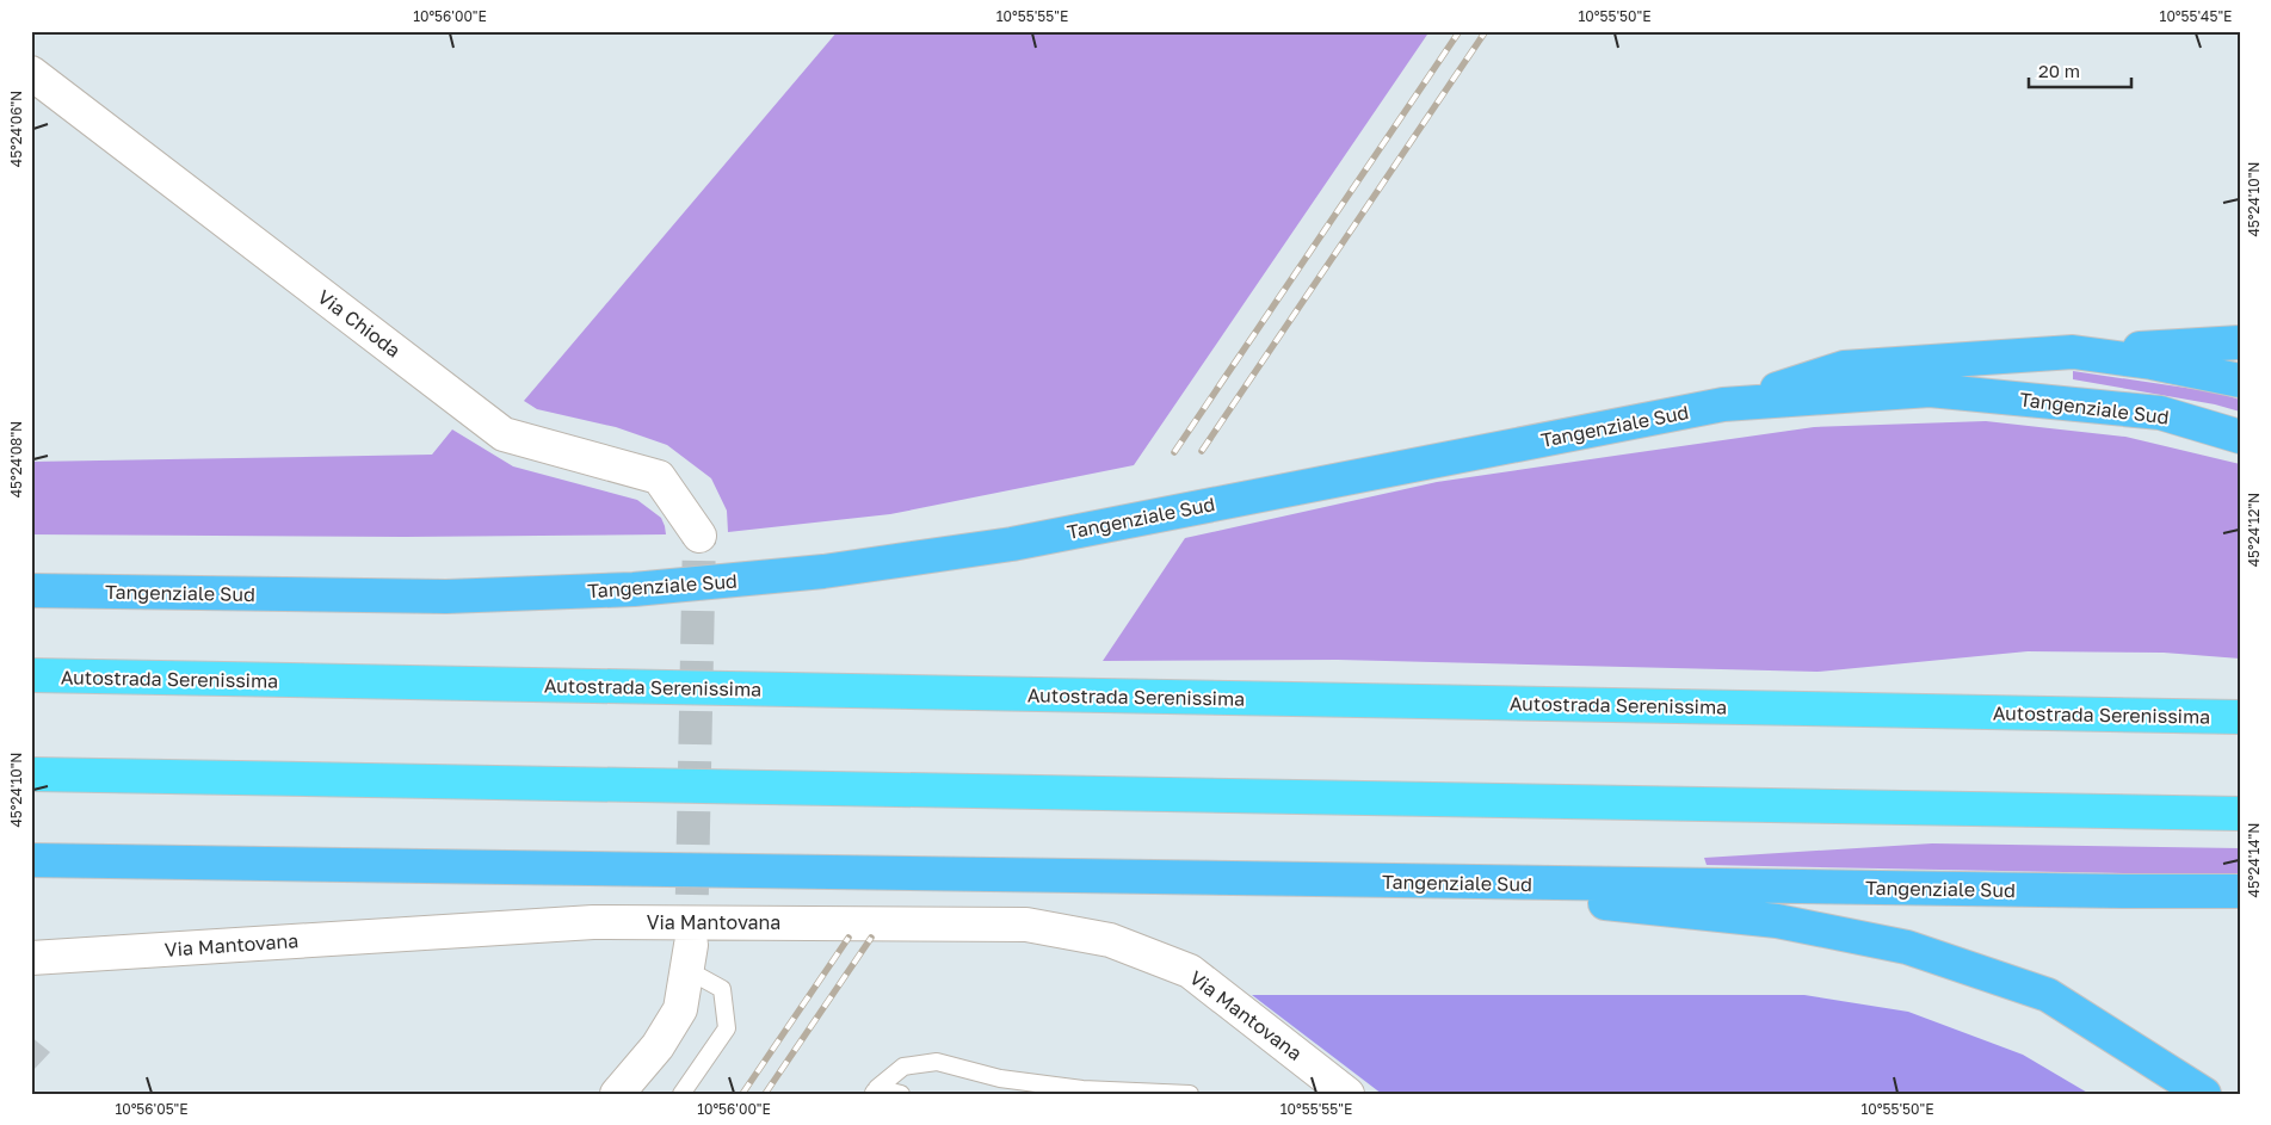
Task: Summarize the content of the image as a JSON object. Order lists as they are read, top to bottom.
{
  "streets": {
    "highway": ["Tangenziale Sud", "Autostrada Serenissima"],
    "street": ["Via Chioda", "Via Mantovana"]
  },
  "scale_bar": "20 m",
  "coordinates": [
    "10°56'00\"E",
    "10°55'55\"E",
    "10°55'50\"E",
    "10°55'45\"E",
    "45°24'06\"N",
    "45°24'10\"N",
    "45°24'08\"N",
    "45°24'12\"N",
    "45°24'14\"N",
    "10°56'05\"E"
  ]
}
